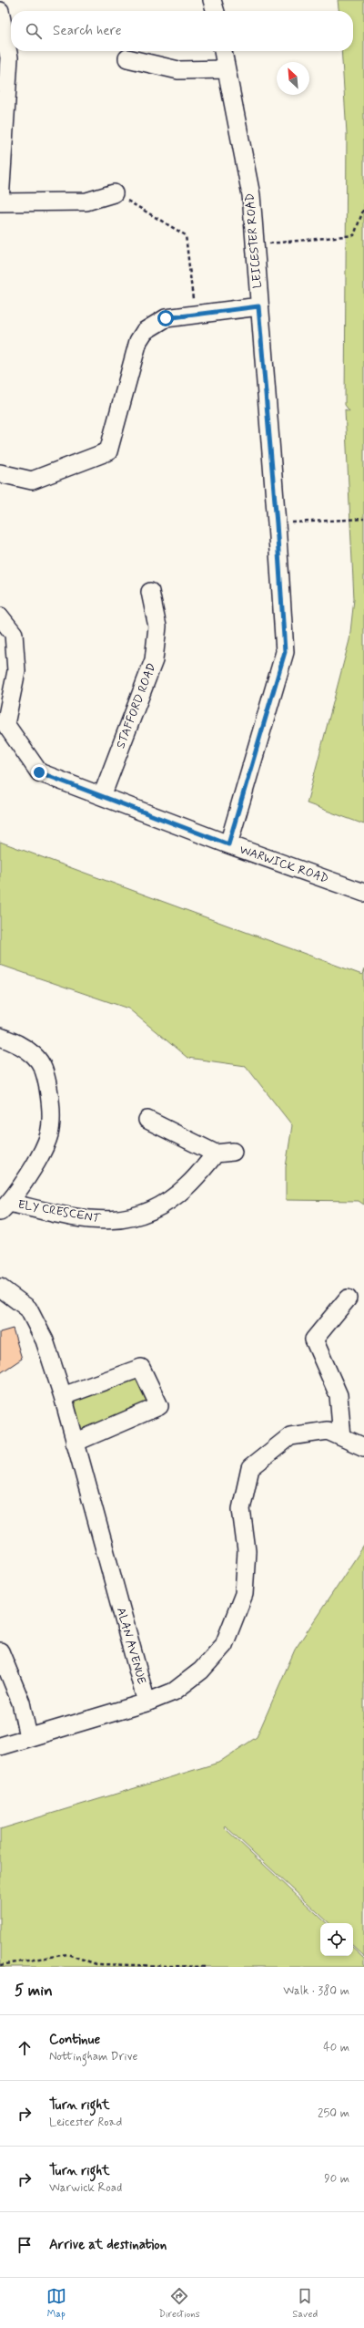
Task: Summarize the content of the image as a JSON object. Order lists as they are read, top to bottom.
{
  "streets": {
    "street": [
      "LEICESTER ROAD",
      "STAFFORD ROAD",
      "WARWICK ROAD",
      "ELY CRESCENT",
      "ALAN AVENUE"
    ]
  },
  "crossings": [
    ["LEICESTER ROAD", "WARWICK ROAD"],
    ["STAFFORD ROAD", "WARWICK ROAD"]
  ],
  "north": "top left",
  "page": {
    "search": "Search here",
    "heading": ["5 min", "Walk · 380 m"],
    "list": [
      ["Continue", "Nottingham Drive", "40 m"],
      ["Turn right", "Leicester Road", "250 m"],
      ["Turn right", "Warwick Road", "90 m"],
      "Arrive at destination"
    ],
    "nav": ["Map", "Directions", "Saved"]
  }
}
